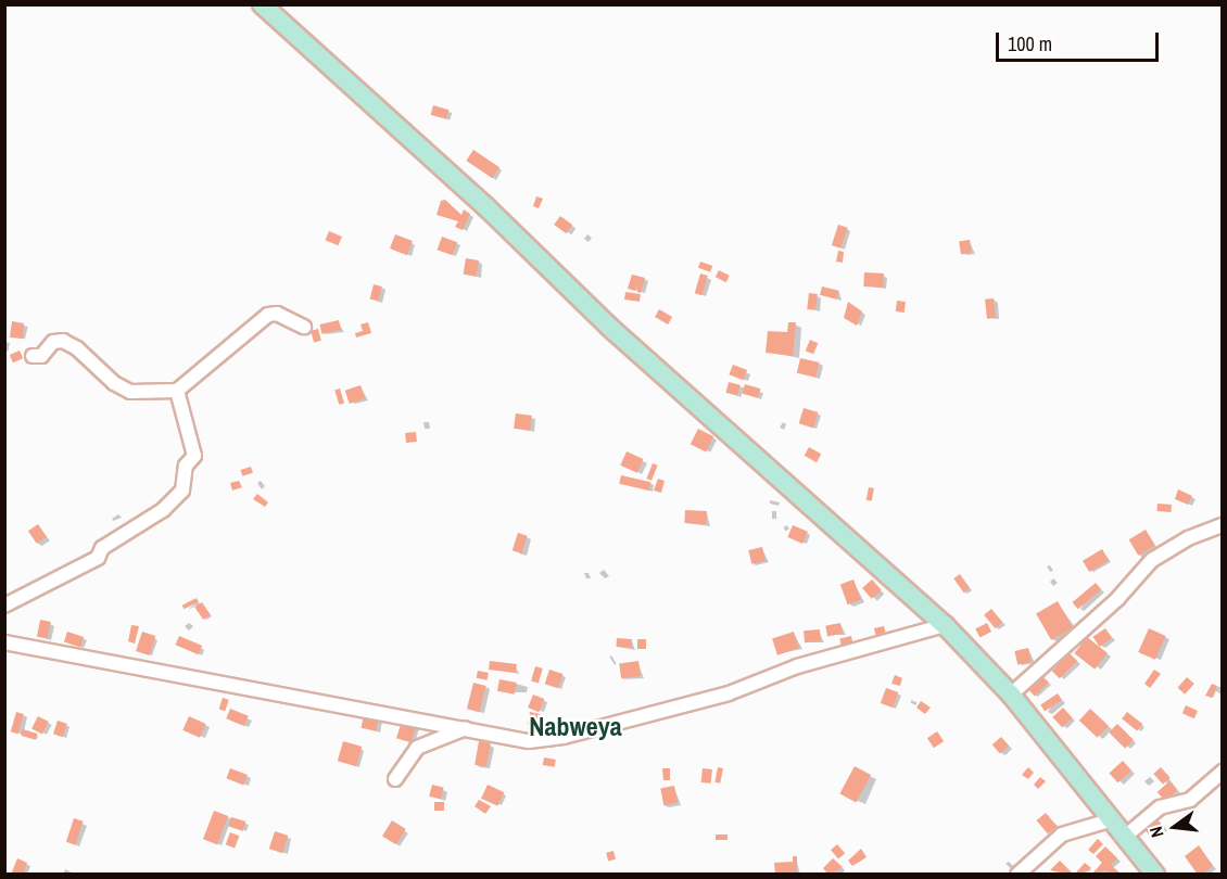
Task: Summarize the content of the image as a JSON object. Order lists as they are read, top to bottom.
{
  "districts": ["Nabweya"],
  "scale_bar": "100 m",
  "north": "left"
}
